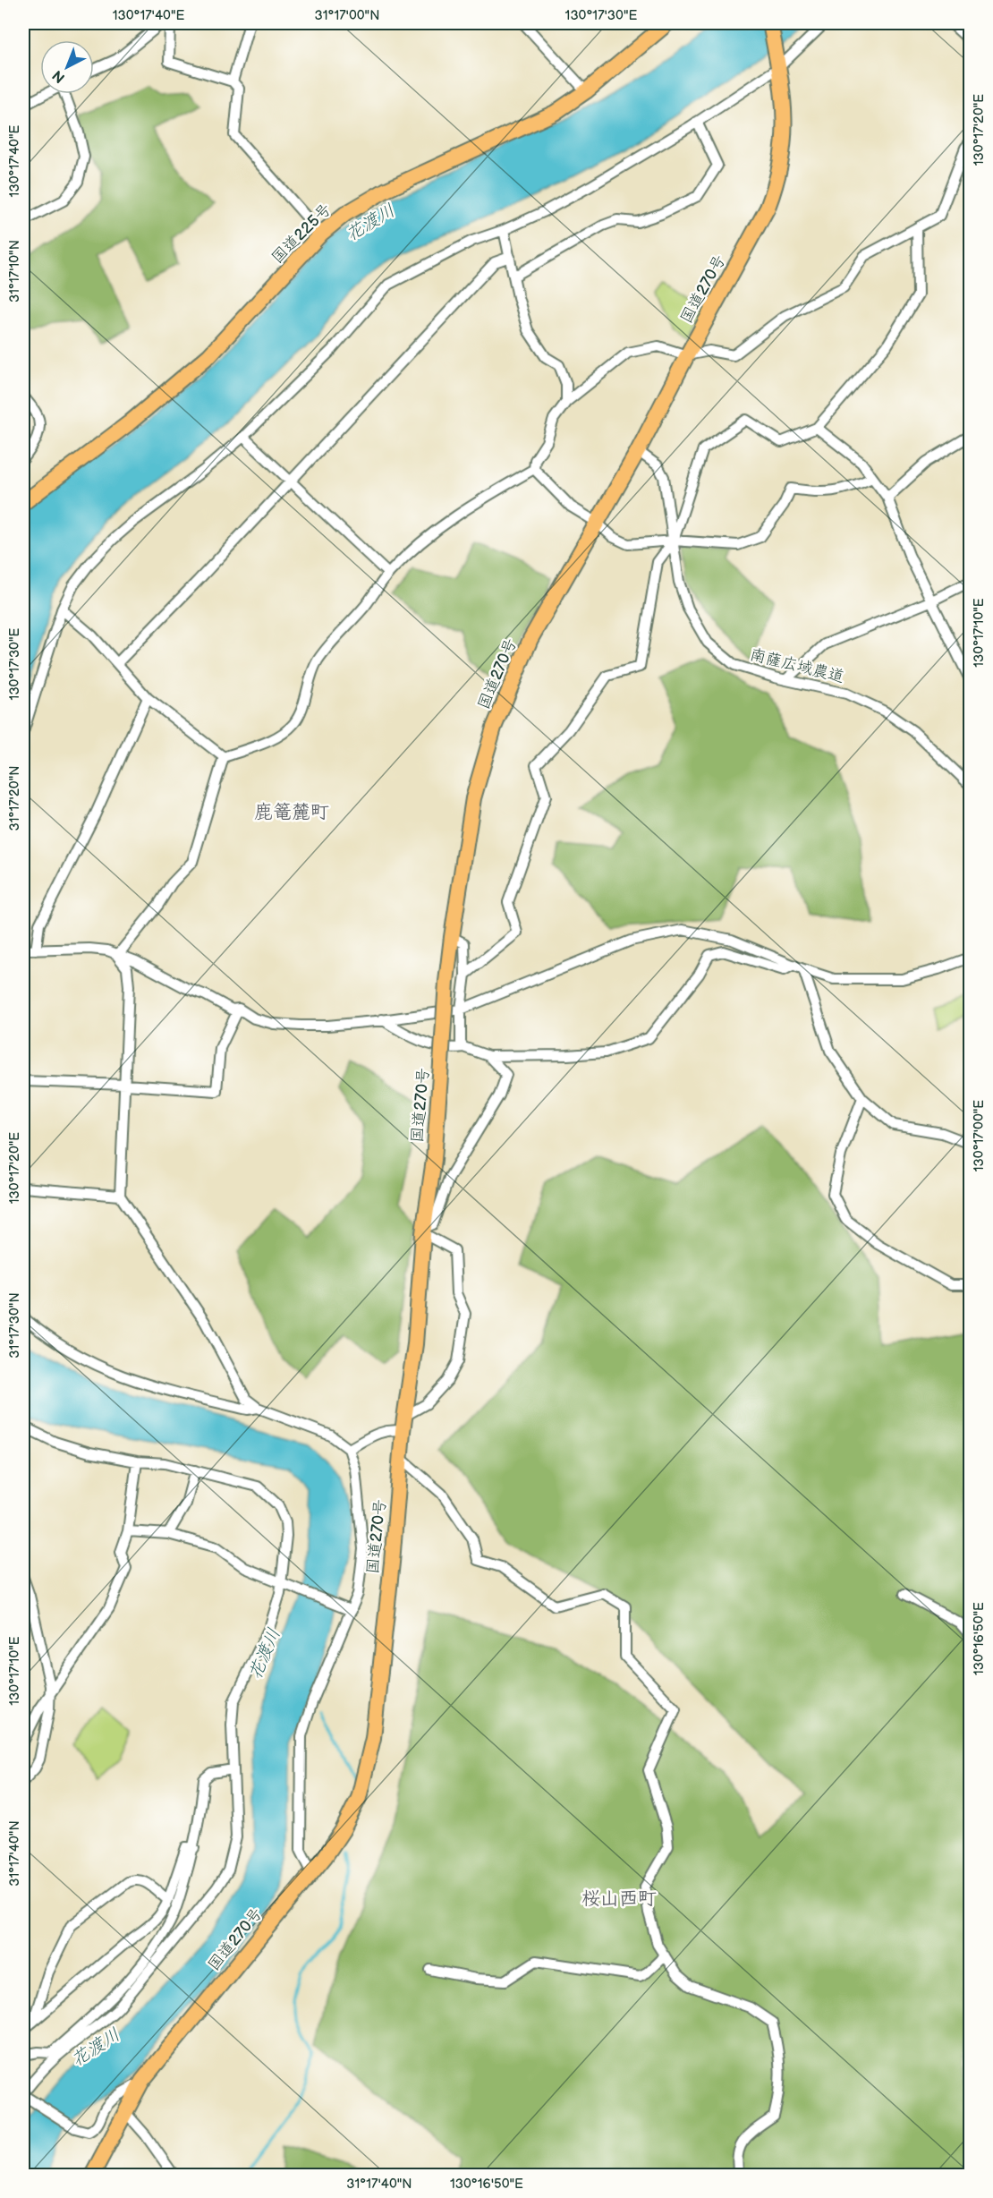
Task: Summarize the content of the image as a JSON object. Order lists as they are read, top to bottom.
{
  "streets": {
    "highway": ["国道225号", "国道270号"],
    "street": ["南薩広域農道"]
  },
  "crossings": [
    ["国道270号", "南薩広域農道"]
  ],
  "districts": ["鹿篭麓町", "桜山西町"],
  "water": ["花渡川"],
  "north": "bottom left",
  "coordinates": [
    "130°17'40\"E",
    "31°17'00\"N",
    "130°17'30\"E",
    "130°17'20\"E",
    "31°17'10\"N",
    "130°17'10\"E",
    "31°17'20\"N",
    "130°17'00\"E",
    "31°17'30\"N",
    "130°16'50\"E",
    "31°17'40\"N"
  ]
}
